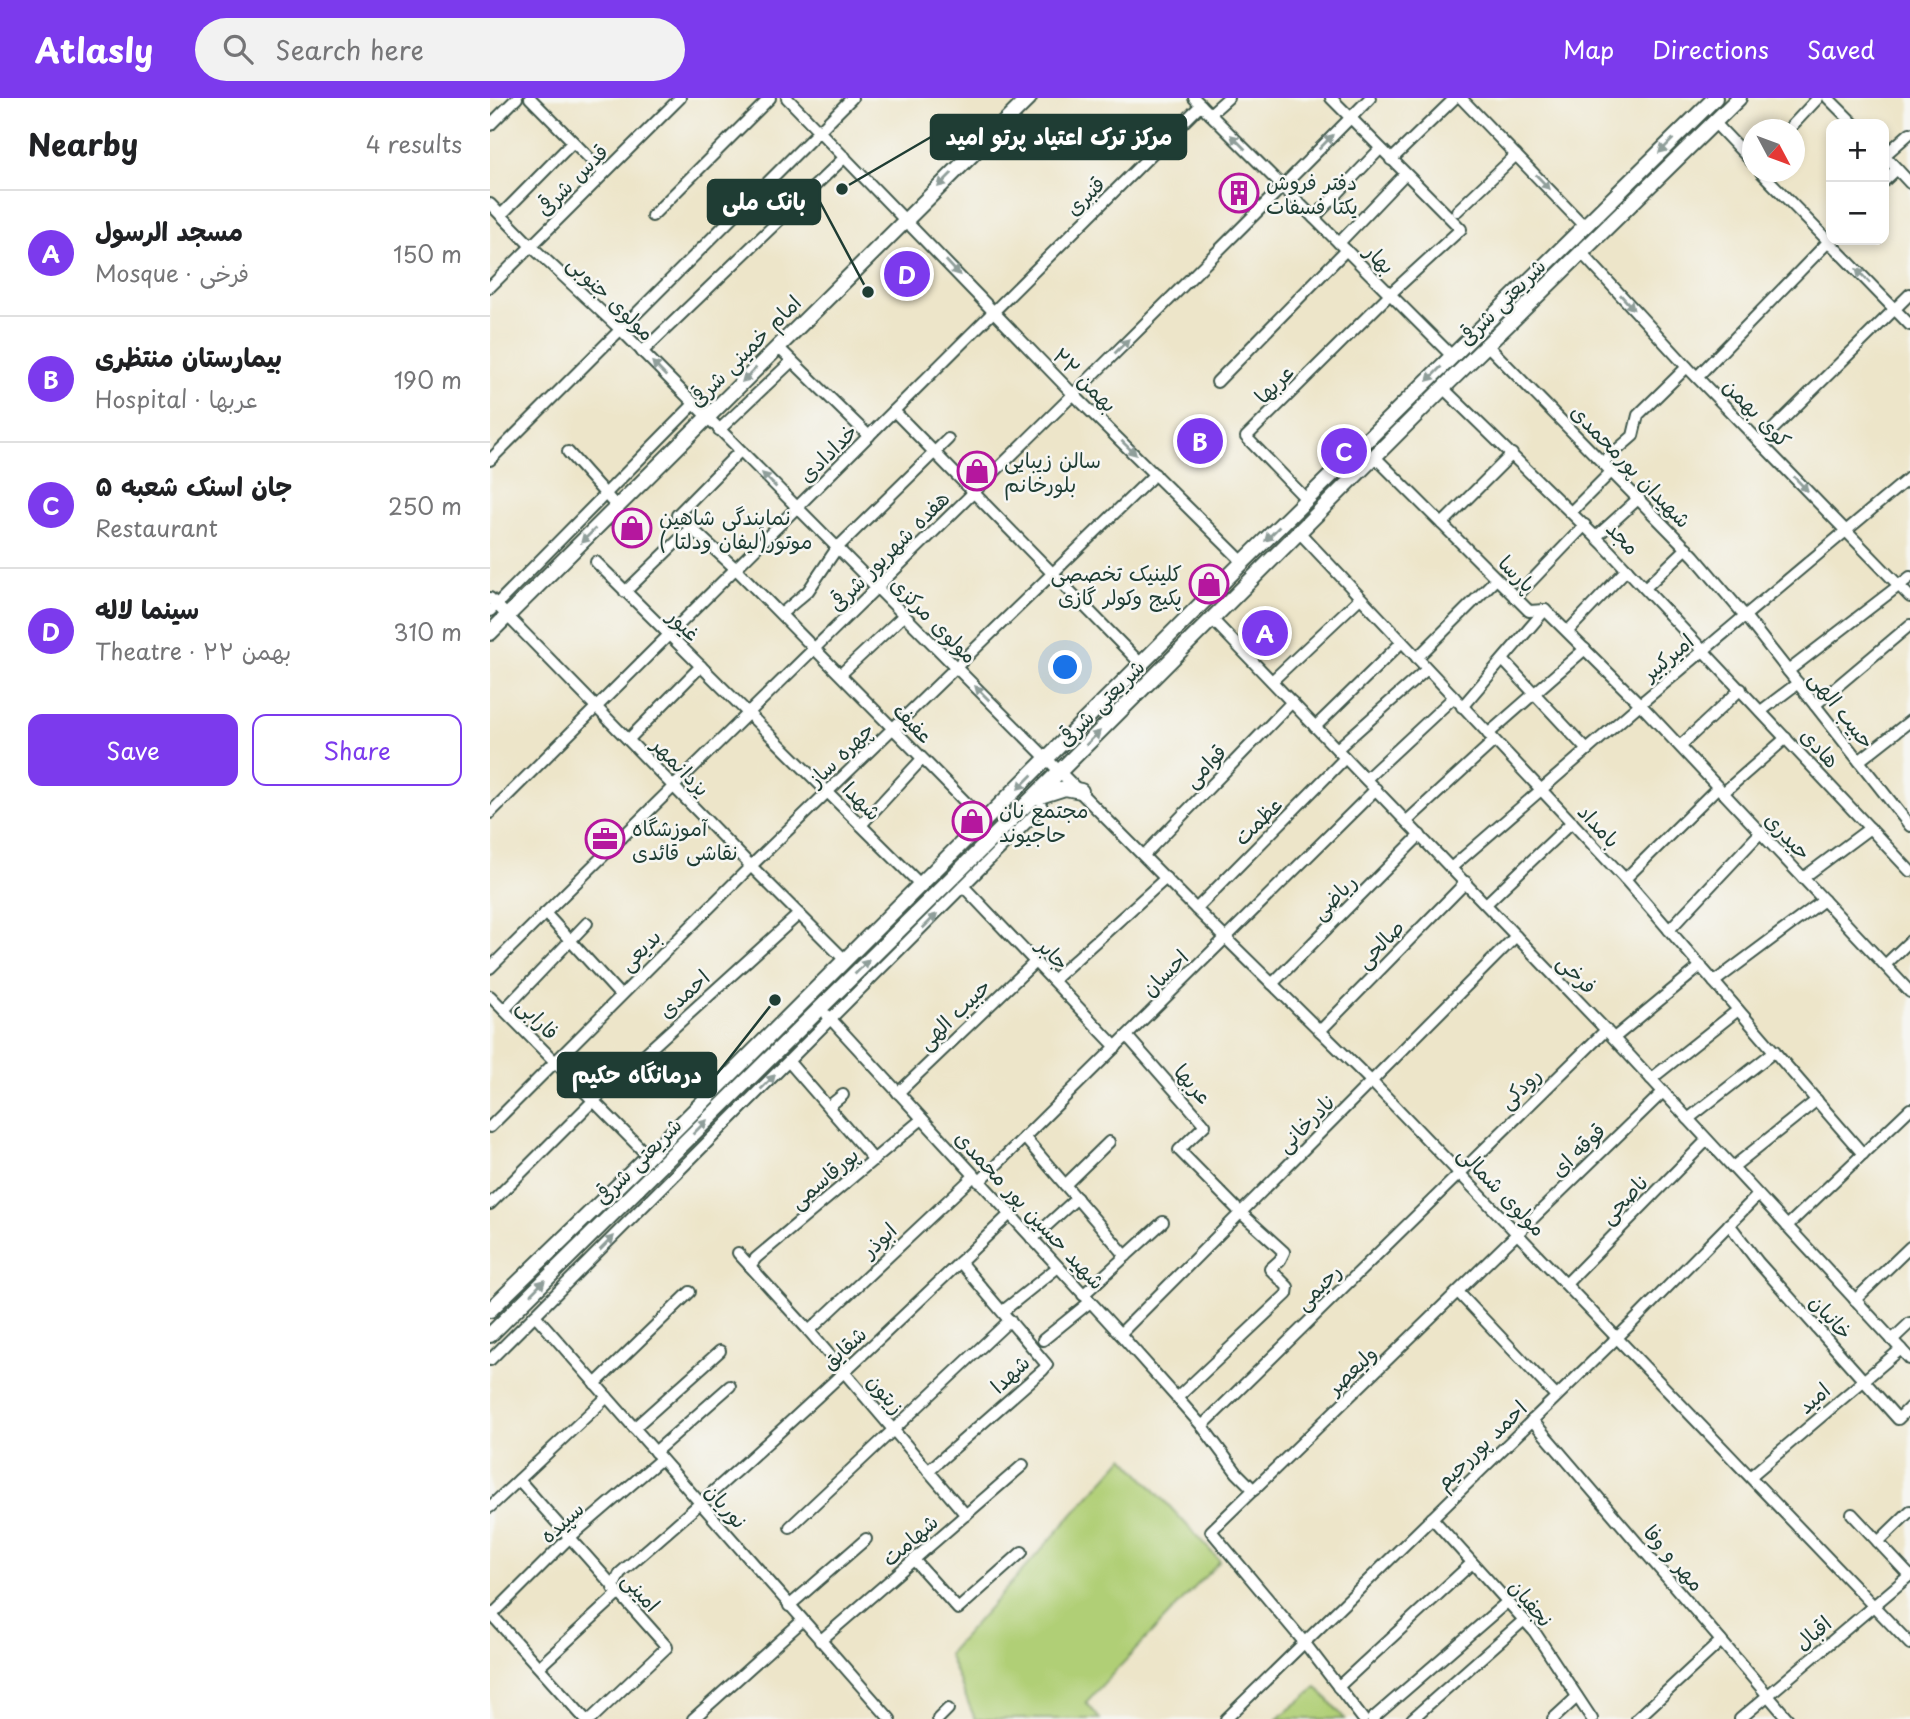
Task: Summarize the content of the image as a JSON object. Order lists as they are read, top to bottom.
{
  "streets": {
    "main road": ["شریعتی شرقی", "امام خمینی شرقی"],
    "street": [
      "قدس شرقی",
      "قنبری",
      "بهار",
      "مولوی جنوبی",
      "۲۲ بهمن",
      "عربها",
      "کوی بهمن",
      "خدادادی",
      "شهیدان پورمحمدی",
      "مجد",
      "هفده شهریور شرقی",
      "پارسا",
      "مولوی مرکزی",
      "غیور",
      "امیرکبیر",
      "حبیب الهی",
      "عفیف",
      "هادی",
      "چهره ساز",
      "قوامی",
      "یزدانمهر",
      "شهدا",
      "عظمت",
      "بامداد",
      "حیدری",
      "ریاضی",
      "صالحی",
      "بدیعی",
      "جابر",
      "احسان",
      "فرخی",
      "احمدی",
      "فارابی",
      "رودکی",
      "نادرخانی",
      "قوقه ای",
      "پورقاسمی",
      "مولوی شمالی",
      "ناصحی",
      "شهید حسین پور محمدی",
      "ابوذر",
      "رحیمی",
      "خانیان",
      "شقایق",
      "ولیعصر",
      "زیتون",
      "امید",
      "احمد پوررحیم",
      "نوریان",
      "سپیده",
      "شهامت",
      "مهر و وفا",
      "امینی",
      "نجفیان",
      "اقبال"
    ]
  },
  "crossings": [
    ["قدس شرقی", "مولوی جنوبی"],
    ["قنبری", "بهار"],
    ["قنبری", "۲۲ بهمن"],
    ["قنبری", "خدادادی"],
    ["بهار", "شریعتی شرقی"],
    ["بهار", "عربها"],
    ["بهار", "هفده شهریور شرقی"],
    ["مولوی جنوبی", "امام خمینی شرقی"],
    ["مولوی جنوبی", "مولوی مرکزی"],
    ["شریعتی شرقی", "۲۲ بهمن"],
    ["شریعتی شرقی", "عربها"],
    ["شریعتی شرقی", "کوی بهمن"],
    ["شریعتی شرقی", "شهیدان پورمحمدی"],
    ["شریعتی شرقی", "مجد"],
    ["شریعتی شرقی", "پارسا"],
    ["شریعتی شرقی", "مولوی مرکزی"],
    ["شریعتی شرقی", "عفیف"],
    ["شریعتی شرقی", "یزدانمهر"],
    ["شریعتی شرقی", "شهدا"],
    ["شریعتی شرقی", "بامداد"],
    ["شریعتی شرقی", "جابر"],
    ["شریعتی شرقی", "فرخی"],
    ["شریعتی شرقی", "فارابی"],
    ["شریعتی شرقی", "مولوی شمالی"],
    ["شریعتی شرقی", "شهید حسین پور محمدی"],
    ["شریعتی شرقی", "نوریان"],
    ["امام خمینی شرقی", "۲۲ بهمن"],
    ["امام خمینی شرقی", "مولوی مرکزی"],
    ["امام خمینی شرقی", "یزدانمهر"],
    ["۲۲ بهمن", "خدادادی"],
    ["۲۲ بهمن", "هفده شهریور شرقی"],
    ["۲۲ بهمن", "چهره ساز"],
    ["عربها", "احسان"],
    ["عربها", "نادرخانی"],
    ["کوی بهمن", "امیرکبیر"],
    ["خدادادی", "مولوی مرکزی"],
    ["خدادادی", "غیور"],
    ["خدادادی", "عفیف"],
    ["خدادادی", "یزدانمهر"],
    ["شهیدان پورمحمدی", "امیرکبیر"],
    ["شهیدان پورمحمدی", "حبیب الهی"],
    ["مجد", "امیرکبیر"],
    ["مجد", "هادی"],
    ["هفده شهریور شرقی", "مولوی مرکزی"],
    ["هفده شهریور شرقی", "غیور"],
    ["هفده شهریور شرقی", "عفیف"],
    ["هفده شهریور شرقی", "یزدانمهر"],
    ["هفده شهریور شرقی", "شهدا"],
    ["پارسا", "امیرکبیر"],
    ["پارسا", "حیدری"],
    ["مولوی مرکزی", "عفیف"],
    ["مولوی مرکزی", "چهره ساز"],
    ["مولوی مرکزی", "مولوی شمالی"],
    ["غیور", "شهدا"],
    ["امیرکبیر", "حبیب الهی"],
    ["امیرکبیر", "هادی"],
    ["امیرکبیر", "بامداد"],
    ["امیرکبیر", "حیدری"],
    ["امیرکبیر", "فرخی"],
    ["حبیب الهی", "جابر"],
    ["حبیب الهی", "شهید حسین پور محمدی"],
    ["عفیف", "چهره ساز"],
    ["چهره ساز", "یزدانمهر"],
    ["چهره ساز", "شهدا"],
    ["چهره ساز", "بدیعی"],
    ["قوامی", "فرخی"],
    ["قوامی", "مولوی شمالی"],
    ["یزدانمهر", "بدیعی"],
    ["یزدانمهر", "احمدی"],
    ["شهدا", "شقایق"],
    ["شهدا", "زیتون"],
    ["عظمت", "بامداد"],
    ["عظمت", "فرخی"],
    ["عظمت", "مولوی شمالی"],
    ["ریاضی", "فرخی"],
    ["ریاضی", "مولوی شمالی"],
    ["صالحی", "فرخی"],
    ["صالحی", "مولوی شمالی"],
    ["بدیعی", "فارابی"],
    ["جابر", "احسان"],
    ["احسان", "فرخی"],
    ["احسان", "مولوی شمالی"],
    ["احسان", "شهید حسین پور محمدی"],
    ["احسان", "ابوذر"],
    ["فرخی", "رودکی"],
    ["فرخی", "نادرخانی"],
    ["فرخی", "قوقه ای"],
    ["فرخی", "ناصحی"],
    ["فرخی", "امید"],
    ["فرخی", "احمد پوررحیم"],
    ["احمدی", "فارابی"],
    ["رودکی", "مولوی شمالی"],
    ["رودکی", "رحیمی"],
    ["نادرخانی", "مولوی شمالی"],
    ["نادرخانی", "شهید حسین پور محمدی"],
    ["قوقه ای", "مولوی شمالی"],
    ["قوقه ای", "ولیعصر"],
    ["پورقاسمی", "شهید حسین پور محمدی"],
    ["پورقاسمی", "زیتون"],
    ["مولوی شمالی", "ناصحی"],
    ["مولوی شمالی", "رحیمی"],
    ["مولوی شمالی", "ولیعصر"],
    ["مولوی شمالی", "امید"],
    ["مولوی شمالی", "احمد پوررحیم"],
    ["مولوی شمالی", "اقبال"],
    ["شهید حسین پور محمدی", "ابوذر"],
    ["شهید حسین پور محمدی", "رحیمی"],
    ["شهید حسین پور محمدی", "شقایق"],
    ["شهید حسین پور محمدی", "ولیعصر"],
    ["ابوذر", "زیتون"],
    ["خانیان", "امید"],
    ["خانیان", "احمد پوررحیم"],
    ["شقایق", "زیتون"],
    ["شقایق", "نوریان"],
    ["شقایق", "امینی"],
    ["ولیعصر", "احمد پوررحیم"],
    ["زیتون", "شهامت"],
    ["احمد پوررحیم", "مهر و وفا"],
    ["احمد پوررحیم", "نجفیان"],
    ["نوریان", "سپیده"],
    ["نوریان", "شهامت"],
    ["سپیده", "امینی"],
    ["مهر و وفا", "اقبال"]
  ],
  "one_way": [
    "امام خمینی شرقی",
    "۲۲ بهمن",
    "کوی بهمن",
    "مولوی مرکزی"
  ],
  "places": {
    "other": ["مرکز ترک اعتیاد پرتو امید", "بانک ملی", "درمانگاه حکیم"],
    "building": ["دفتر فروش یکتا فسفات"],
    "shop": [
      "سالن زیبایی بلورخانم",
      "نمایندگی شاهین موتور(لیفان ودلتا )",
      "کلینیک تخصصی پکیج وکولر گازی",
      "مجتمع نان حاجیوند"
    ],
    "office": ["آموزشگاه نقاشی قائدی"]
  },
  "north": "bottom right",
  "page": {
    "header": "Atlasly",
    "search": "Search here",
    "nav": ["Map", "Directions", "Saved"],
    "heading": ["Nearby", "4 results"],
    "map_buttons": ["+", "−"],
    "list": [
      {
        "mark": "A",
        "name": "مسجد الرسول",
        "note": "Mosque · فرخی",
        "value": "150 m"
      },
      {
        "mark": "B",
        "name": "بیمارستان منتظری",
        "note": "Hospital · عربها",
        "value": "190 m"
      },
      {
        "mark": "C",
        "name": "جان اسنک شعبه ۵",
        "note": "Restaurant",
        "value": "250 m"
      },
      {
        "mark": "D",
        "name": "سینما لاله",
        "note": "Theatre · ۲۲ بهمن",
        "value": "310 m"
      }
    ],
    "pins": [
      "D",
      "B",
      "C",
      "A"
    ],
    "buttons": ["Save", "Share"]
  }
}
